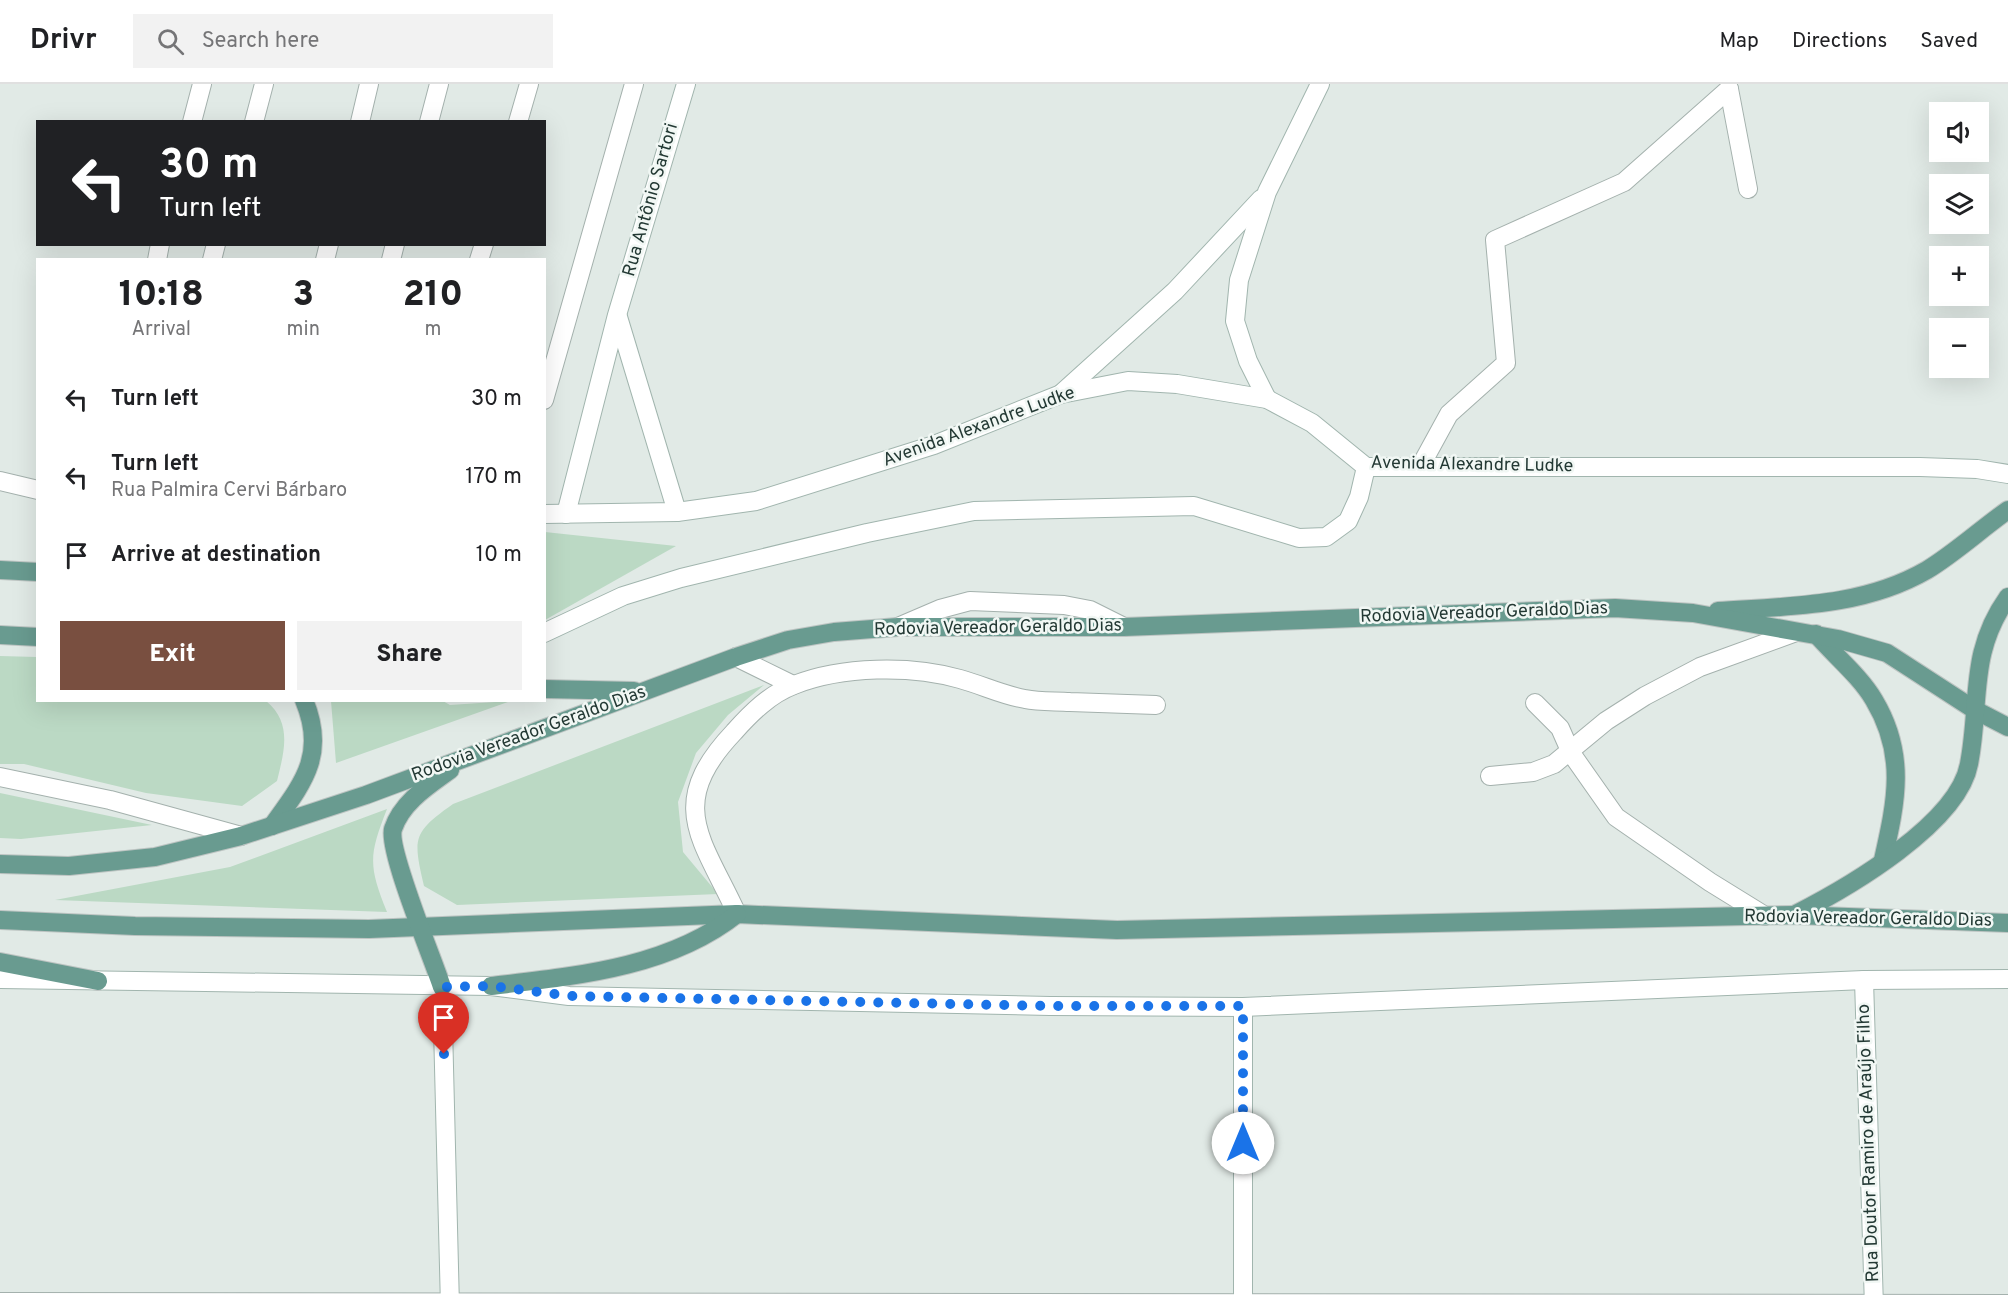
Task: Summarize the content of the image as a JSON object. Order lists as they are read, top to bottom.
{
  "streets": {
    "main road": [
      "Rua Antônio Sartori",
      "Avenida Alexandre Ludke",
      "Rodovia Vereador Geraldo Dias",
      "Rua Doutor Ramiro de Araújo Filho"
    ]
  },
  "crossings": [
    ["Rua Antônio Sartori", "Avenida Alexandre Ludke"]
  ],
  "page": {
    "header": "Drivr",
    "search": "Search here",
    "nav": ["Map", "Directions", "Saved"],
    "map_buttons": ["+", "−"],
    "turn": ["30 m", "Turn left"],
    "eta": [
      "10:18",
      "Arrival",
      "3",
      "min",
      "210",
      "m"
    ],
    "list": [
      {
        "name": "Turn left",
        "value": "30 m"
      },
      {
        "name": "Turn left",
        "note": "Rua Palmira Cervi Bárbaro",
        "value": "170 m"
      },
      {
        "name": "Arrive at destination",
        "value": "10 m"
      }
    ],
    "buttons": ["Exit", "Share"]
  }
}
